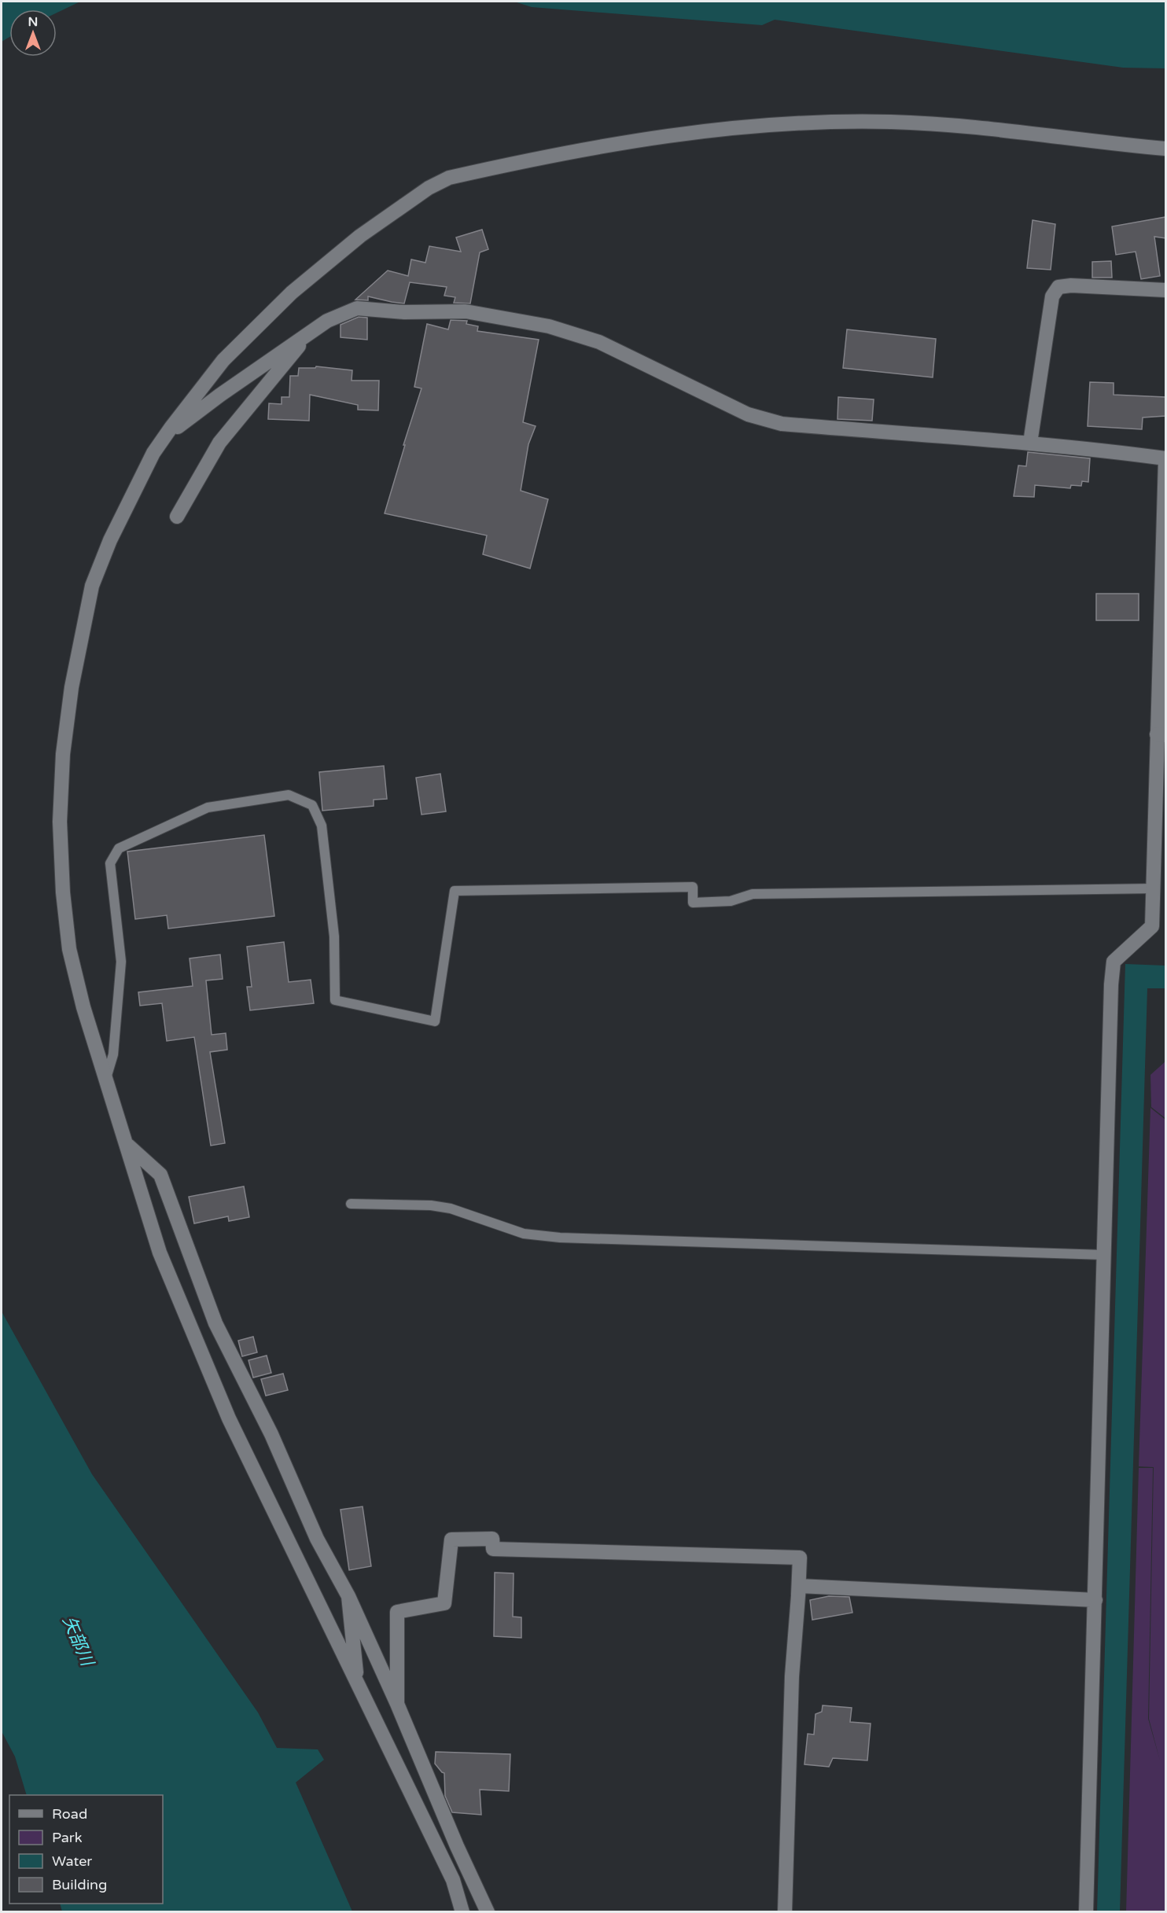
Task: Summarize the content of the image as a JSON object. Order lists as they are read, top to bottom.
{
  "water": ["矢部川"],
  "legend": [
    "Road",
    "Park",
    "Water",
    "Building"
  ],
  "north": "top"
}
